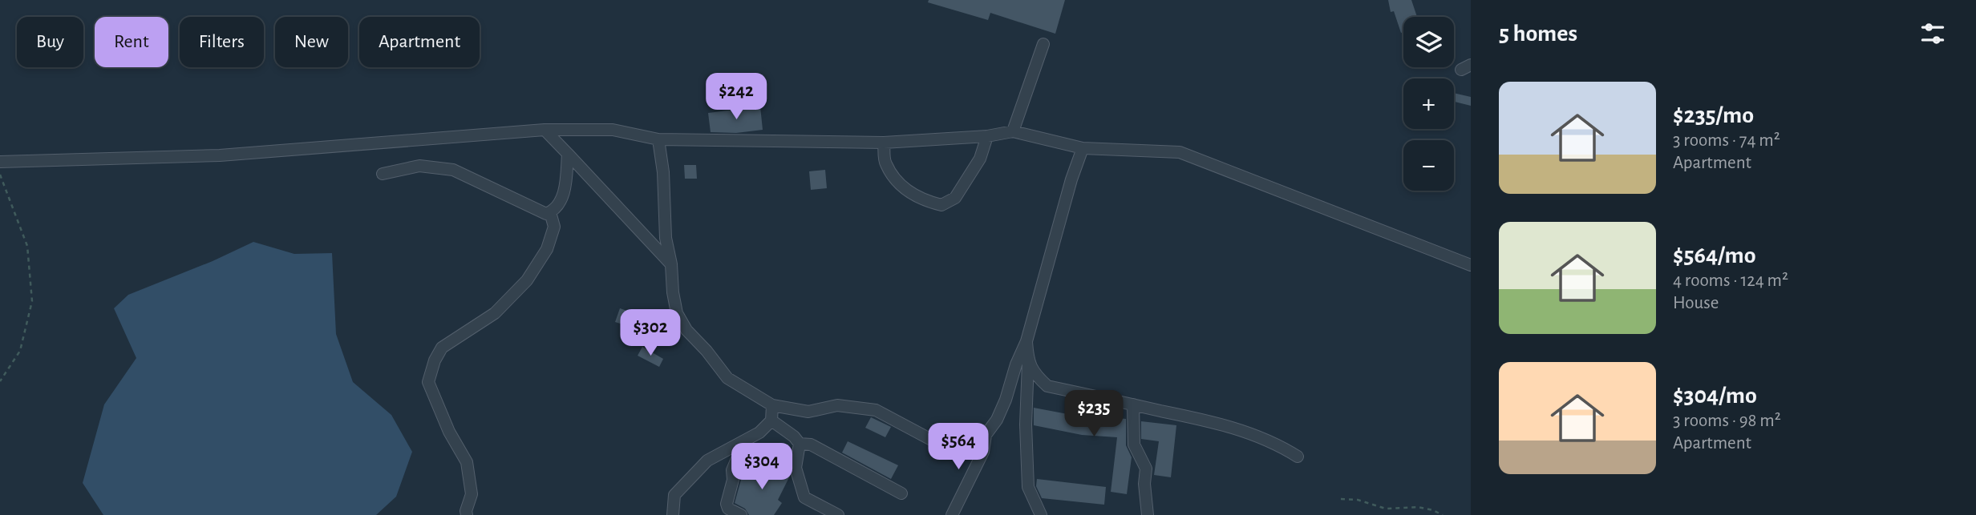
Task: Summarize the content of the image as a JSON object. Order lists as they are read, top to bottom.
{
  "page": {
    "heading": "5 homes",
    "map_buttons": ["+", "−"],
    "chip": [
      "Buy",
      "Rent",
      "Filters",
      "New",
      "Apartment"
    ],
    "list": [
      {
        "name": "$235/mo",
        "note": "3 rooms · 74 m² · Apartment"
      },
      {
        "name": "$564/mo",
        "note": "4 rooms · 124 m² · House"
      },
      {
        "name": "$304/mo",
        "note": "3 rooms · 98 m² · Apartment"
      }
    ],
    "price": [
      "$242",
      "$302",
      "$235",
      "$564",
      "$304"
    ]
  }
}
